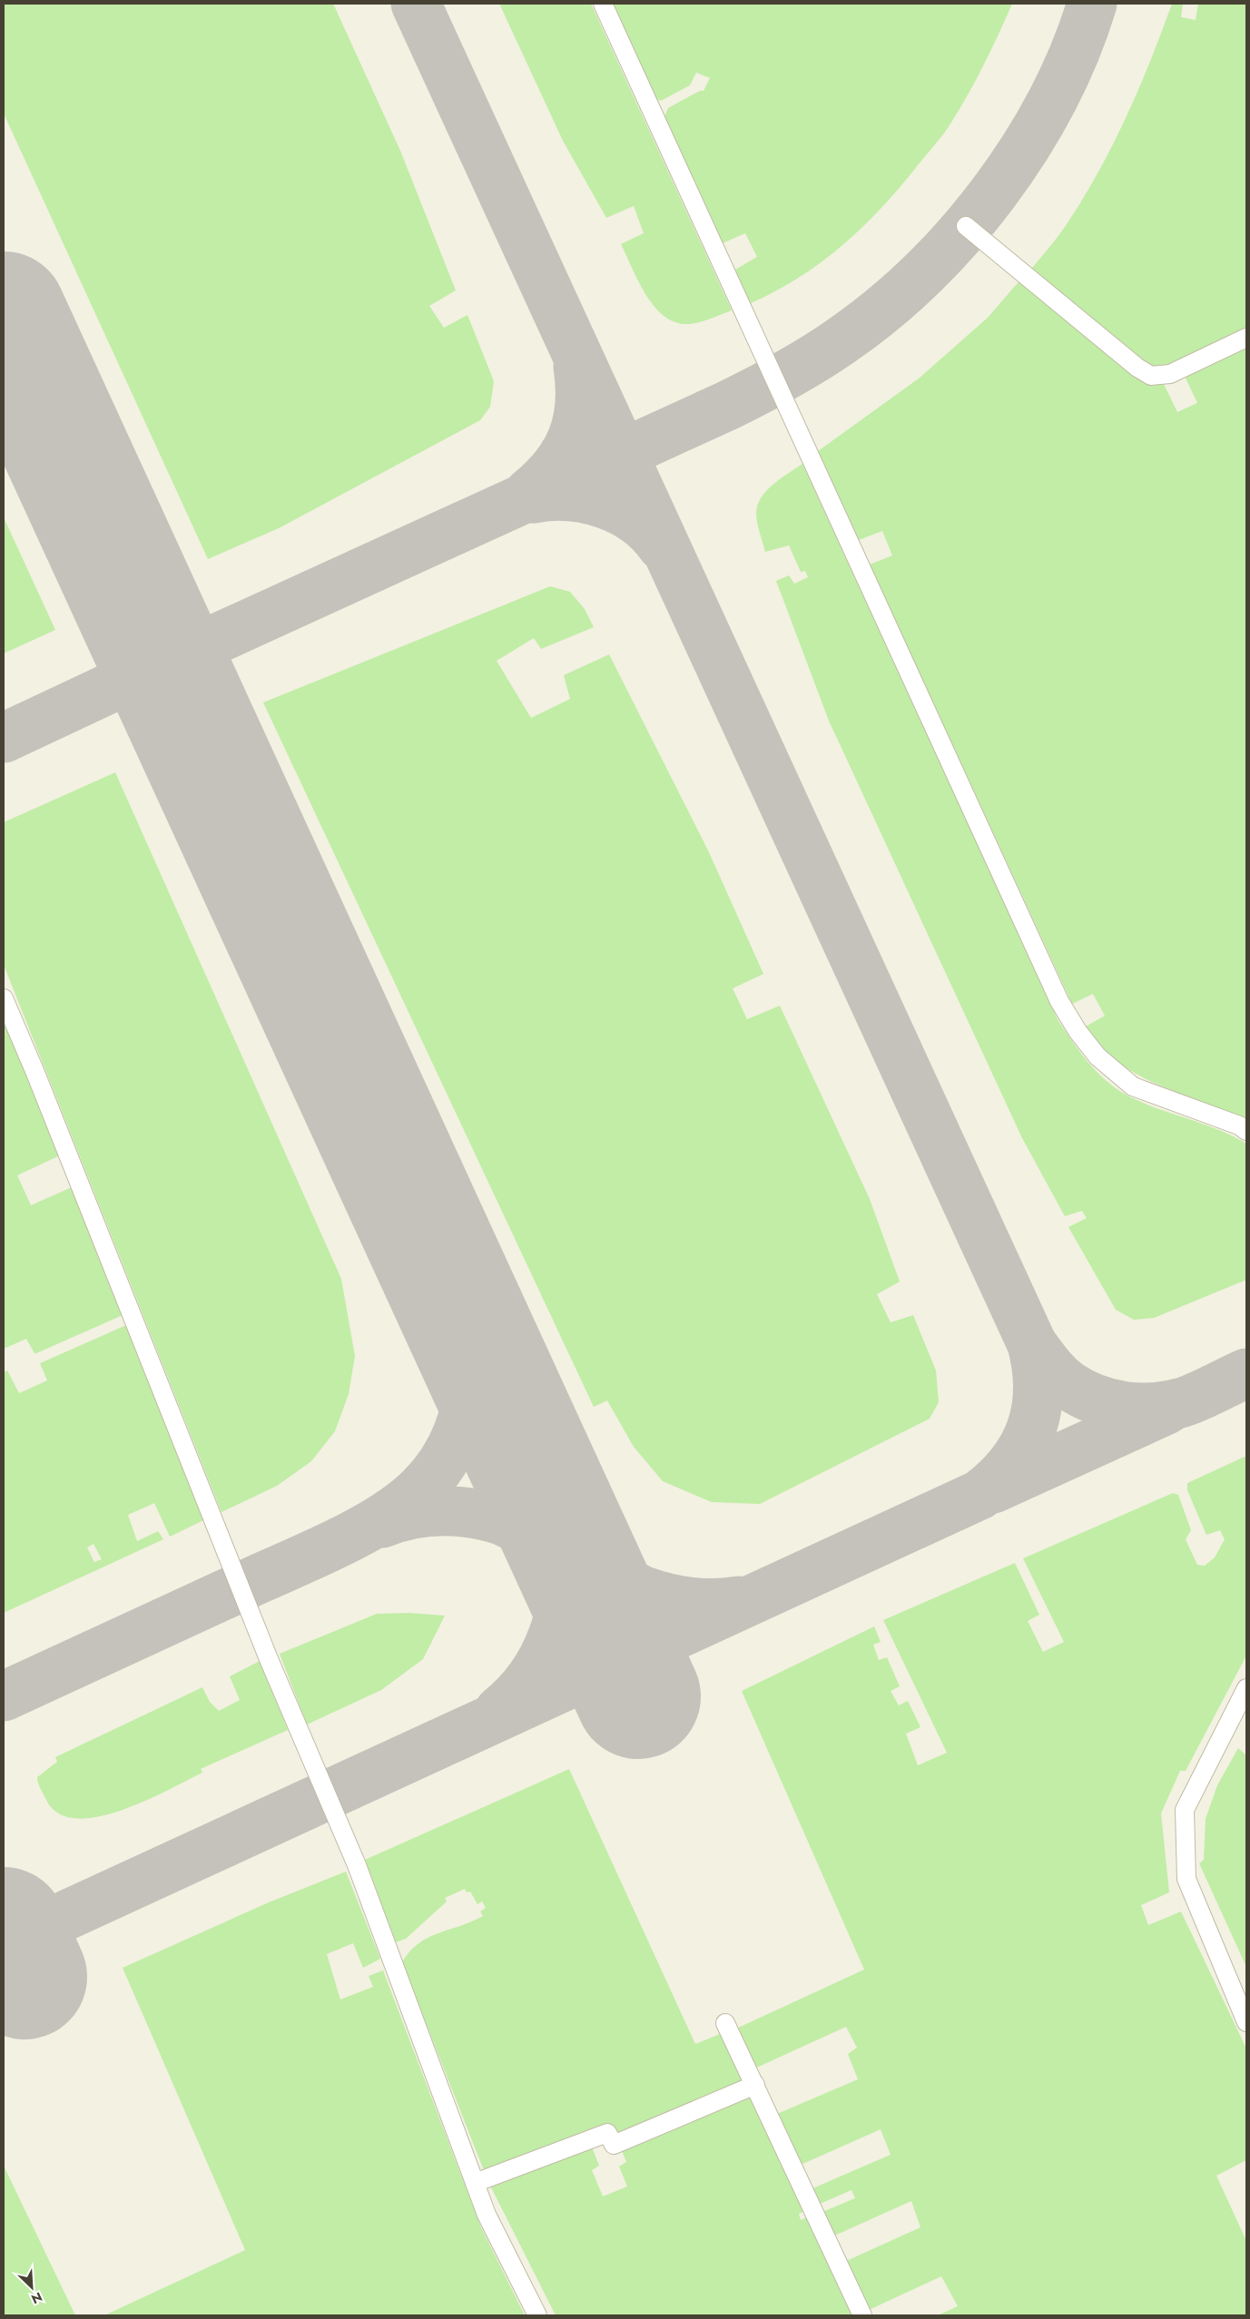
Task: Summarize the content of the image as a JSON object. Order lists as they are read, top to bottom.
{
  "north": "bottom right"
}
